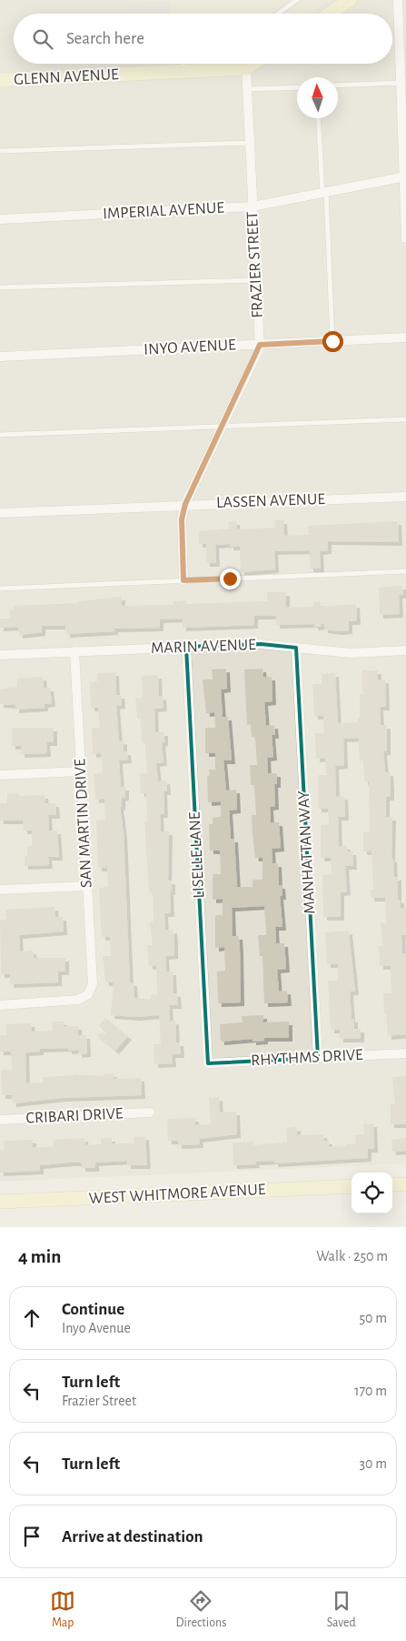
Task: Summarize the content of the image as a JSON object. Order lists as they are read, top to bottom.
{
  "streets": {
    "main road": ["GLENN AVENUE", "WEST WHITMORE AVENUE"],
    "street": [
      "IMPERIAL AVENUE",
      "FRAZIER STREET",
      "INYO AVENUE",
      "LASSEN AVENUE",
      "MARIN AVENUE",
      "SAN MARTIN DRIVE",
      "MANHATTAN WAY",
      "LISELLE LANE",
      "RHYTHMS DRIVE",
      "CRIBARI DRIVE"
    ]
  },
  "crossings": [
    ["GLENN AVENUE", "FRAZIER STREET"],
    ["IMPERIAL AVENUE", "FRAZIER STREET"],
    ["FRAZIER STREET", "INYO AVENUE"],
    ["FRAZIER STREET", "LASSEN AVENUE"],
    ["MARIN AVENUE", "SAN MARTIN DRIVE"],
    ["MARIN AVENUE", "MANHATTAN WAY"],
    ["MARIN AVENUE", "LISELLE LANE"],
    ["MANHATTAN WAY", "RHYTHMS DRIVE"],
    ["LISELLE LANE", "RHYTHMS DRIVE"]
  ],
  "north": "top",
  "page": {
    "search": "Search here",
    "heading": ["4 min", "Walk · 250 m"],
    "list": [
      ["Continue", "Inyo Avenue", "50 m"],
      ["Turn left", "Frazier Street", "170 m"],
      ["Turn left", "30 m"],
      "Arrive at destination"
    ],
    "nav": ["Map", "Directions", "Saved"]
  }
}
